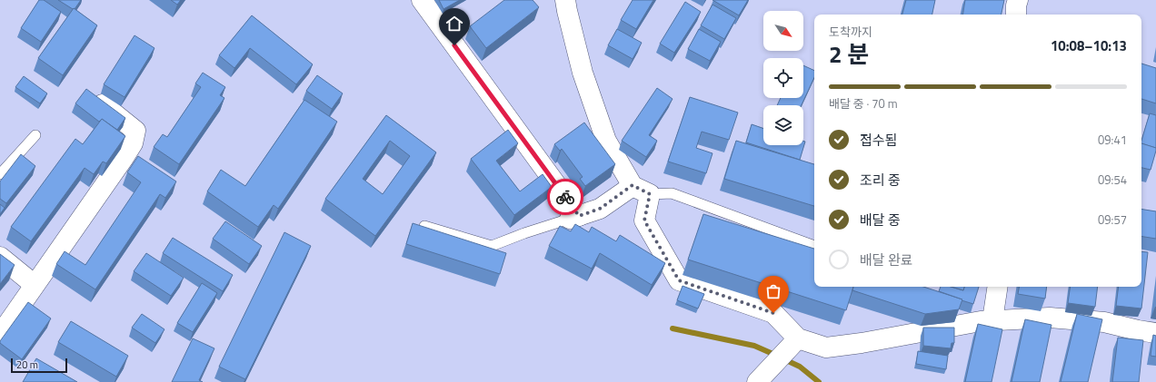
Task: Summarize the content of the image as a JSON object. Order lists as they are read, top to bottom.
{
  "scale_bar": "20 m",
  "north": "bottom right",
  "page": {
    "heading": ["2 분", "도착까지", "10:08–10:13"],
    "bar": "배달 중 · 70 m",
    "list": [
      ["접수됨", "09:41"],
      ["조리 중", "09:54"],
      ["배달 중", "09:57"],
      "배달 완료"
    ],
    "scale": "20 m"
  }
}
